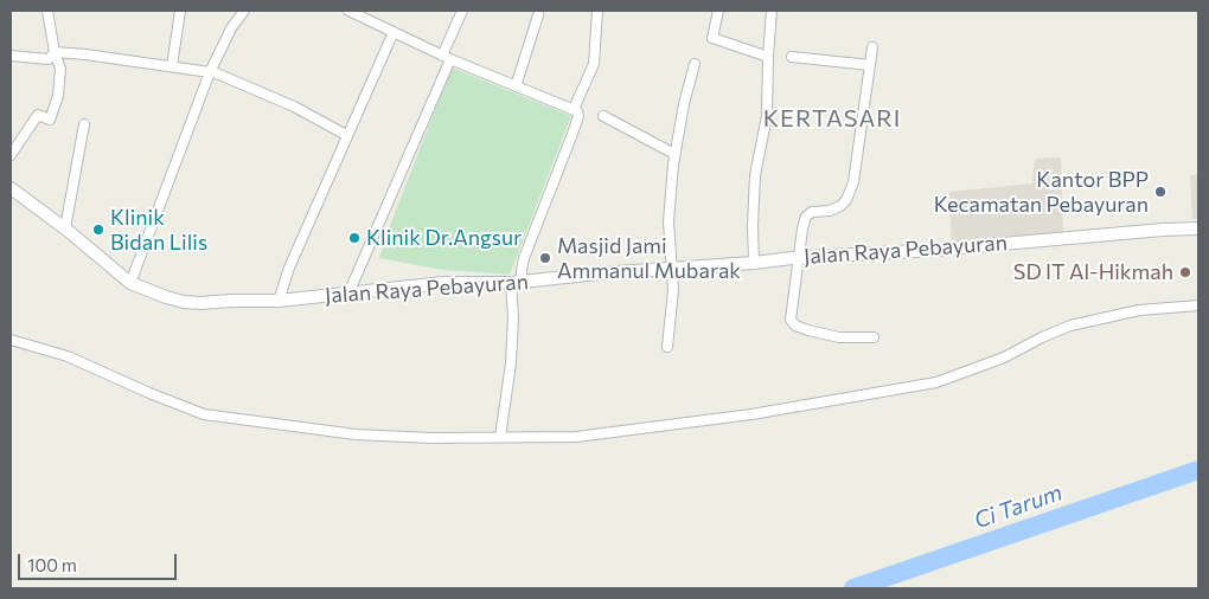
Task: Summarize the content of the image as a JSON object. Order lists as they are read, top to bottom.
{
  "streets": {
    "main road": ["Jalan Raya Pebayuran"]
  },
  "districts": ["KERTASARI"],
  "water": ["Ci Tarum"],
  "places": [
    "Kantor BPP Kecamatan Pebayuran",
    "Klinik Bidan Lilis",
    "Klinik Dr.Angsur",
    "Masjid Jami Ammanul Mubarak",
    "SD IT Al-Hikmah"
  ],
  "scale_bar": "100 m"
}
